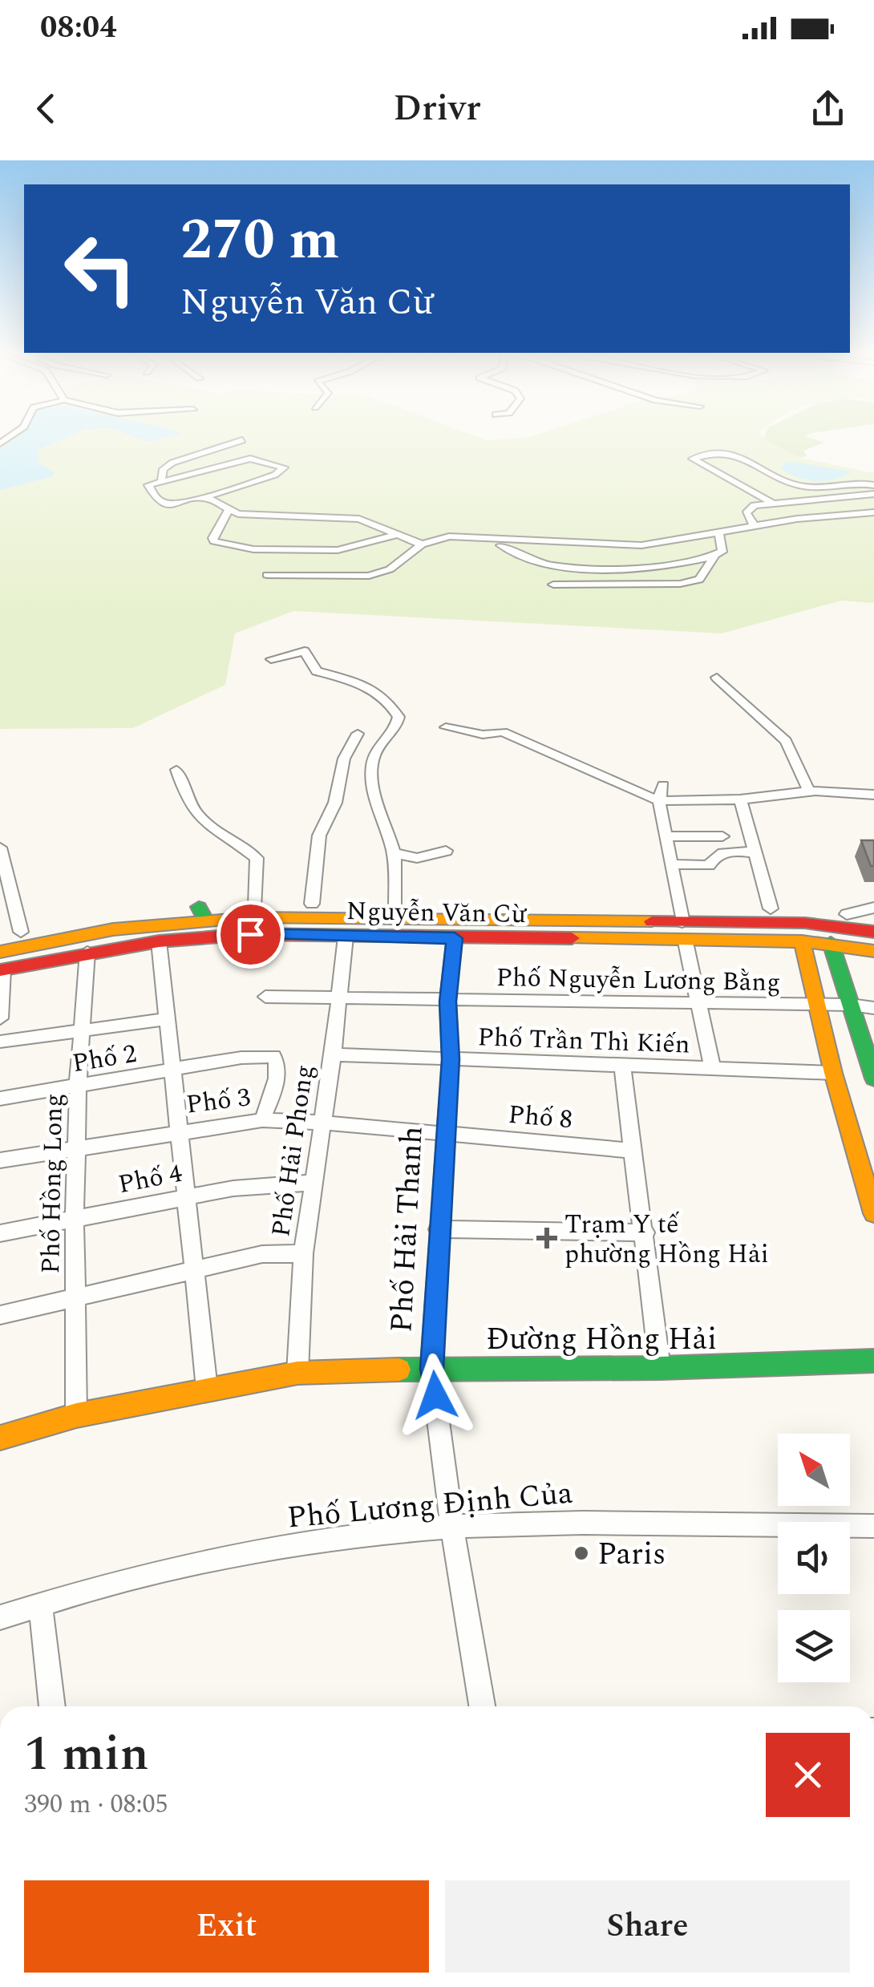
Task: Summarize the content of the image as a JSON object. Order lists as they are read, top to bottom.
{
  "streets": {
    "street": [
      "Nguyễn Văn Cừ",
      "Phố Nguyễn Lương Bằng",
      "Phố Trần Thì Kiến",
      "Phố 2",
      "Phố 3",
      "Phố 8",
      "Phố Hải Phong",
      "Phố 4",
      "Phố Hồng Long",
      "Phố Hải Thanh",
      "Đường Hồng Hải",
      "Phố Lương Định Của"
    ]
  },
  "crossings": [
    ["Nguyễn Văn Cừ", "Phố Hải Phong"],
    ["Nguyễn Văn Cừ", "Phố Hồng Long"],
    ["Nguyễn Văn Cừ", "Phố Hải Thanh"],
    ["Phố Nguyễn Lương Bằng", "Phố Hải Phong"],
    ["Phố Nguyễn Lương Bằng", "Phố Hải Thanh"],
    ["Phố Trần Thì Kiến", "Phố Hải Phong"],
    ["Phố Trần Thì Kiến", "Phố Hải Thanh"],
    ["Phố 2", "Phố 3"],
    ["Phố 2", "Phố Hồng Long"],
    ["Phố 3", "Phố 8"],
    ["Phố 3", "Phố Hải Phong"],
    ["Phố 3", "Phố Hồng Long"],
    ["Phố 3", "Phố Hải Thanh"],
    ["Phố 8", "Phố Hải Thanh"],
    ["Phố Hải Phong", "Phố 4"],
    ["Phố Hải Phong", "Đường Hồng Hải"],
    ["Phố 4", "Phố Hồng Long"],
    ["Phố Hồng Long", "Đường Hồng Hải"],
    ["Phố Hải Thanh", "Đường Hồng Hải"],
    ["Phố Hải Thanh", "Phố Lương Định Của"]
  ],
  "places": {
    "health": ["Trạm Y tế phường Hồng Hải"],
    "other": ["Paris"]
  },
  "north": "top left",
  "page": {
    "status": "08:04",
    "header": "Drivr",
    "turn": ["270 m", "Nguyễn Văn Cừ"],
    "heading": ["1 min", "390 m · 08:05"],
    "buttons": ["Exit", "Share"]
  }
}
